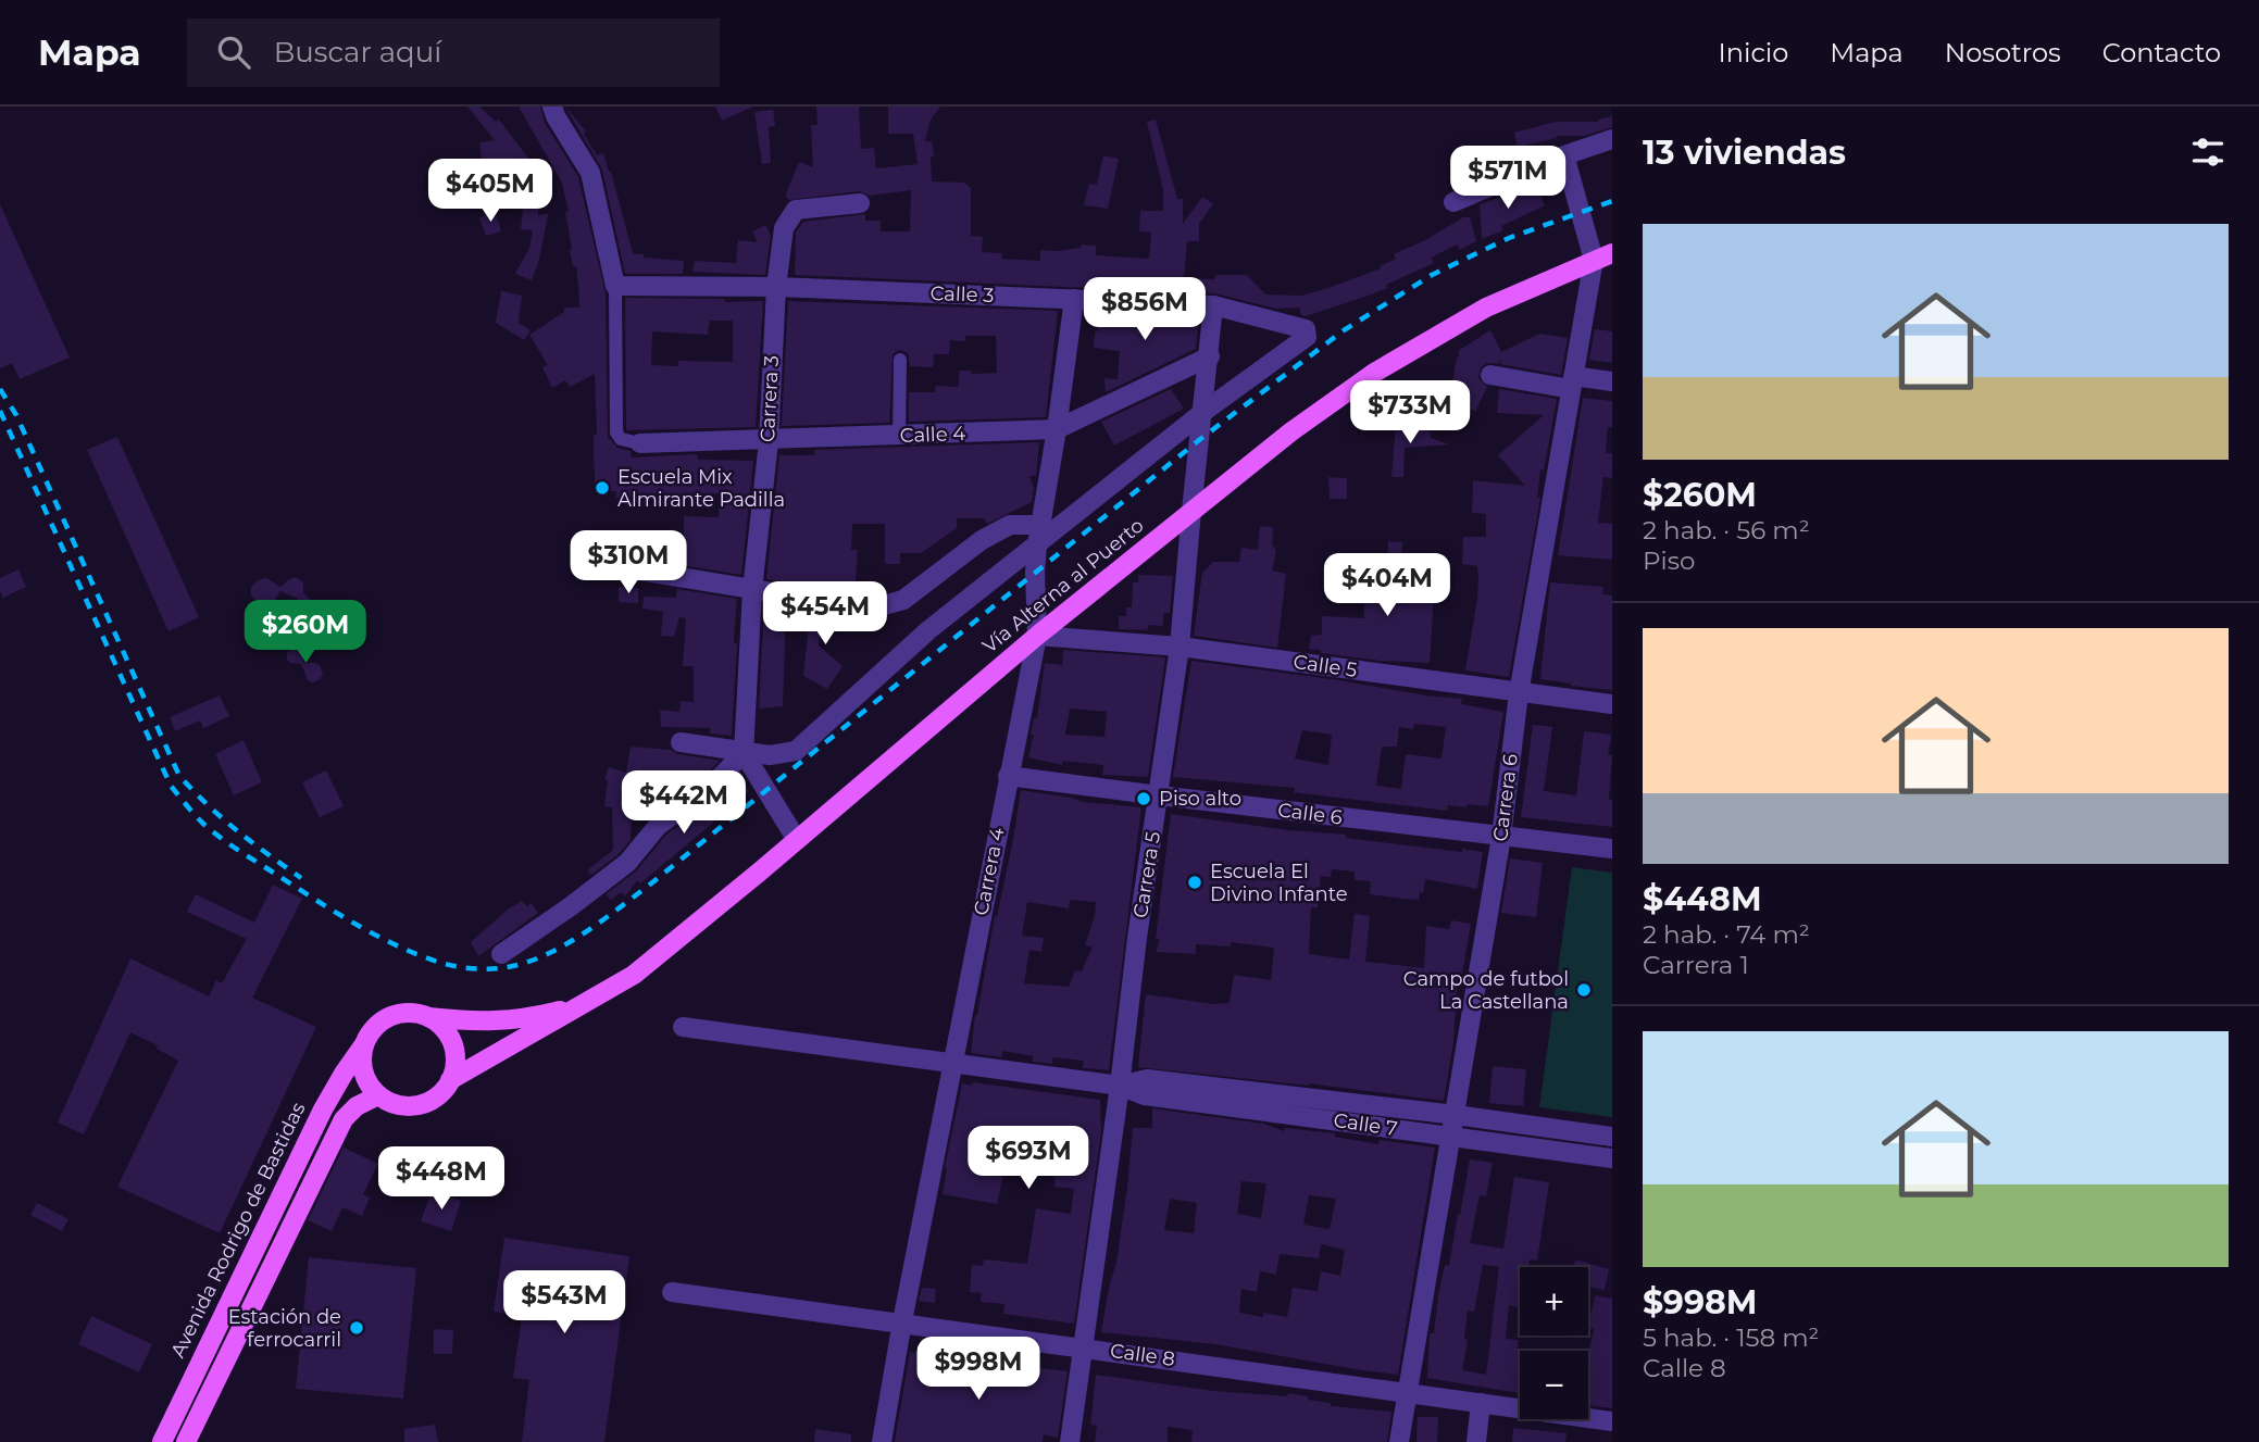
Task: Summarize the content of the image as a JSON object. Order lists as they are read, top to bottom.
{
  "streets": {
    "main road": ["Vía Alterna al Puerto", "Avenida Rodrigo de Bastidas"],
    "street": [
      "Calle 3",
      "Carrera 3",
      "Calle 4",
      "Calle 5",
      "Carrera 6",
      "Calle 6",
      "Carrera 4",
      "Carrera 5",
      "Calle 7",
      "Calle 8"
    ]
  },
  "crossings": [
    ["Calle 3", "Carrera 3"],
    ["Calle 3", "Carrera 4"],
    ["Calle 3", "Carrera 5"],
    ["Carrera 3", "Calle 4"],
    ["Calle 4", "Carrera 4"],
    ["Calle 4", "Carrera 5"],
    ["Vía Alterna al Puerto", "Calle 5"],
    ["Vía Alterna al Puerto", "Carrera 6"],
    ["Vía Alterna al Puerto", "Carrera 4"],
    ["Vía Alterna al Puerto", "Carrera 5"],
    ["Vía Alterna al Puerto", "Avenida Rodrigo de Bastidas"],
    ["Calle 5", "Carrera 6"],
    ["Calle 5", "Carrera 4"],
    ["Calle 5", "Carrera 5"],
    ["Carrera 6", "Calle 6"],
    ["Carrera 6", "Calle 7"],
    ["Carrera 6", "Calle 8"],
    ["Calle 6", "Carrera 4"],
    ["Calle 6", "Carrera 5"],
    ["Carrera 4", "Calle 7"],
    ["Carrera 4", "Calle 8"],
    ["Carrera 5", "Calle 7"],
    ["Carrera 5", "Calle 8"]
  ],
  "places": [
    "Escuela Mix Almirante Padilla",
    "Piso alto",
    "Escuela El Divino Infante",
    "Campo de futbol La Castellana",
    "Estación de ferrocarril"
  ],
  "page": {
    "header": "Mapa",
    "search": "Buscar aquí",
    "nav": [
      "Inicio",
      "Mapa",
      "Nosotros",
      "Contacto"
    ],
    "heading": "13 viviendas",
    "price": [
      "$571M",
      "$405M",
      "$856M",
      "$733M",
      "$310M",
      "$404M",
      "$454M",
      "$260M",
      "$442M",
      "$693M",
      "$448M",
      "$543M",
      "$998M"
    ],
    "list": [
      {
        "name": "$260M",
        "note": "2 hab. · 56 m² · Piso"
      },
      {
        "name": "$448M",
        "note": "2 hab. · 74 m² · Carrera 1"
      },
      {
        "name": "$998M",
        "note": "5 hab. · 158 m² · Calle 8"
      }
    ],
    "map_buttons": ["+", "−"]
  }
}
